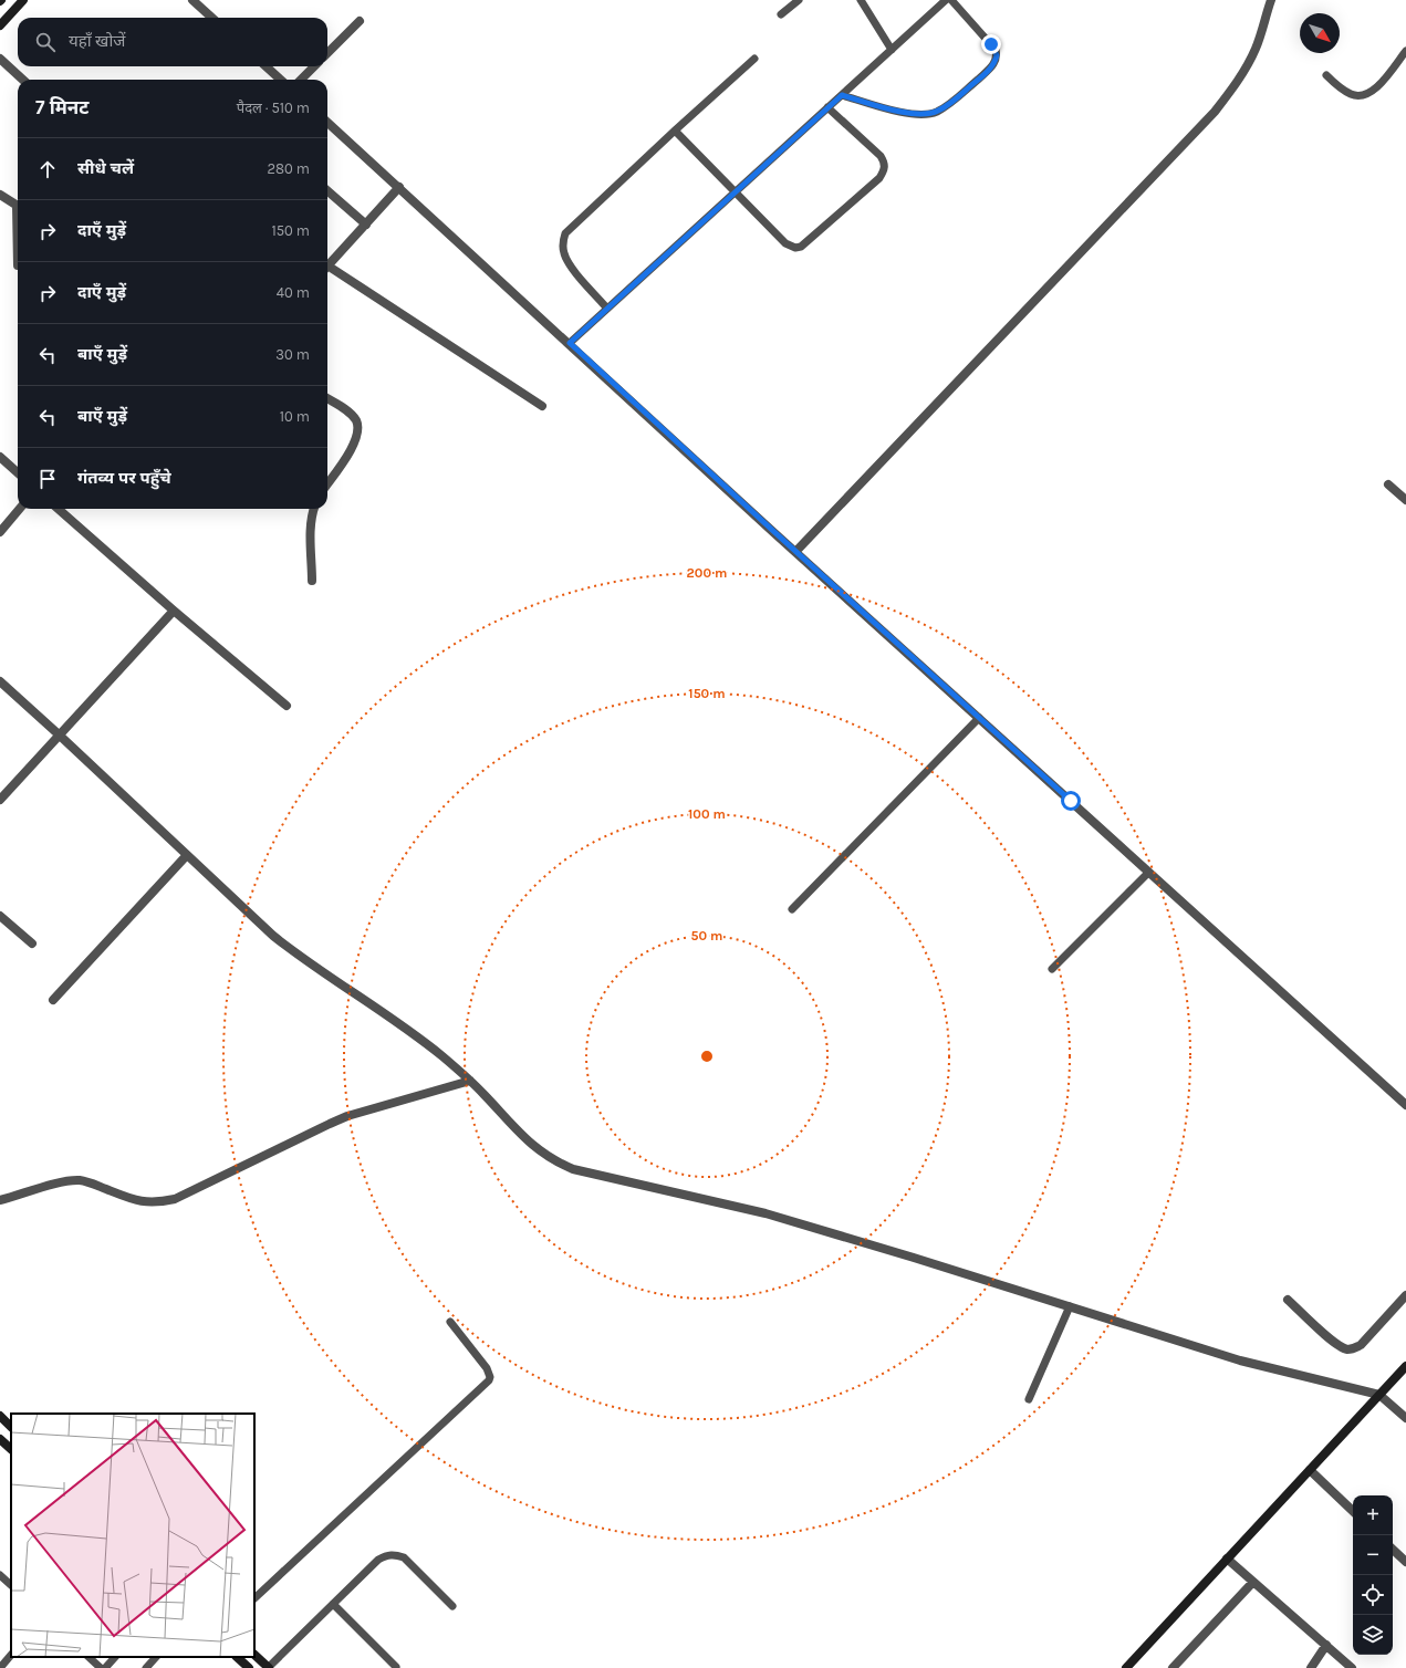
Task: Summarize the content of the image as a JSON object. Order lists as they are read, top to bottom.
{
  "north": "bottom right",
  "page": {
    "search": "यहाँ खोजें",
    "heading": ["7 मिनट", "पैदल · 510 m"],
    "list": [
      ["सीधे चलें", "280 m"],
      ["दाएँ मुड़ें", "150 m"],
      ["दाएँ मुड़ें", "40 m"],
      ["बाएँ मुड़ें", "30 m"],
      ["बाएँ मुड़ें", "10 m"],
      "गंतव्य पर पहुँचे"
    ],
    "map_buttons": ["+", "−"]
  },
  "rings": [
    "200 m",
    "150 m",
    "100 m",
    "50 m"
  ]
}
